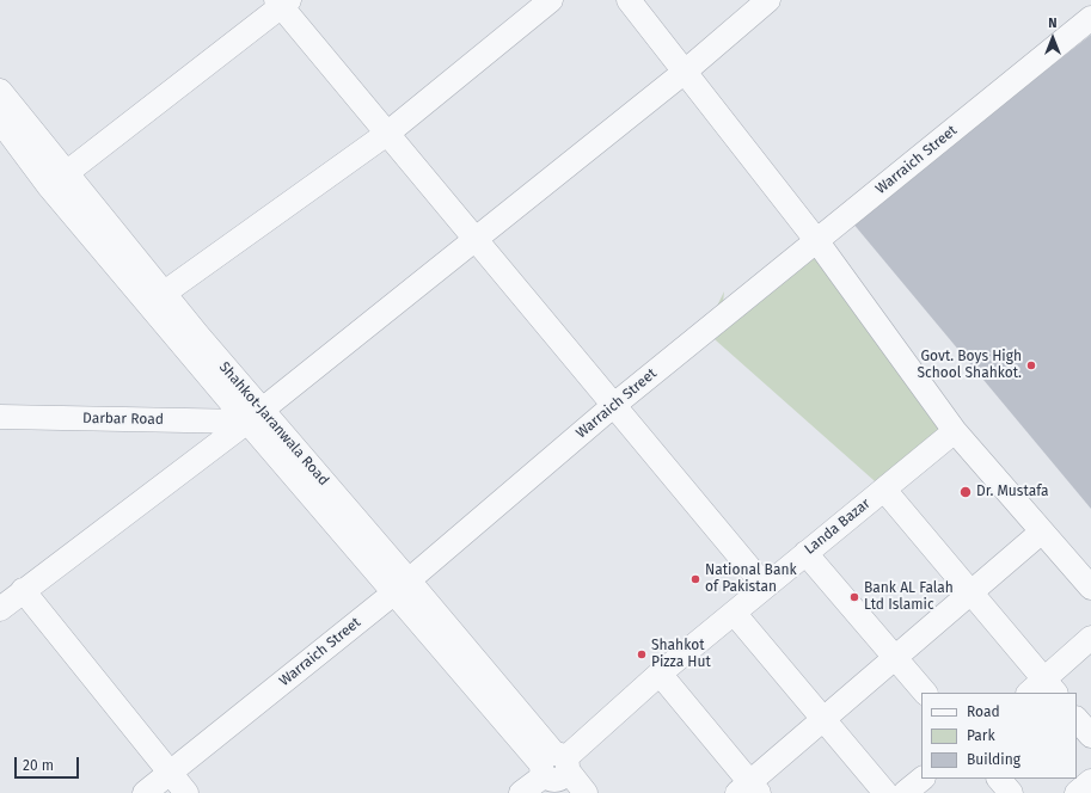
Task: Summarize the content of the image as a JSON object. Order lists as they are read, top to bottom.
{
  "streets": {
    "street": [
      "Warraich Street",
      "Darbar Road",
      "Shahkot-Jaranwala Road",
      "Landa Bazar"
    ]
  },
  "crossings": [
    ["Warraich Street", "Shahkot-Jaranwala Road"],
    ["Darbar Road", "Shahkot-Jaranwala Road"],
    ["Shahkot-Jaranwala Road", "Landa Bazar"]
  ],
  "places": [
    "Govt. Boys High School Shahkot.",
    "Dr. Mustafa",
    "National Bank of Pakistan",
    "Bank AL Falah Ltd Islamic",
    "Shahkot Pizza Hut"
  ],
  "legend": ["Road", "Park", "Building"],
  "scale_bar": "20 m",
  "north": "top"
}
